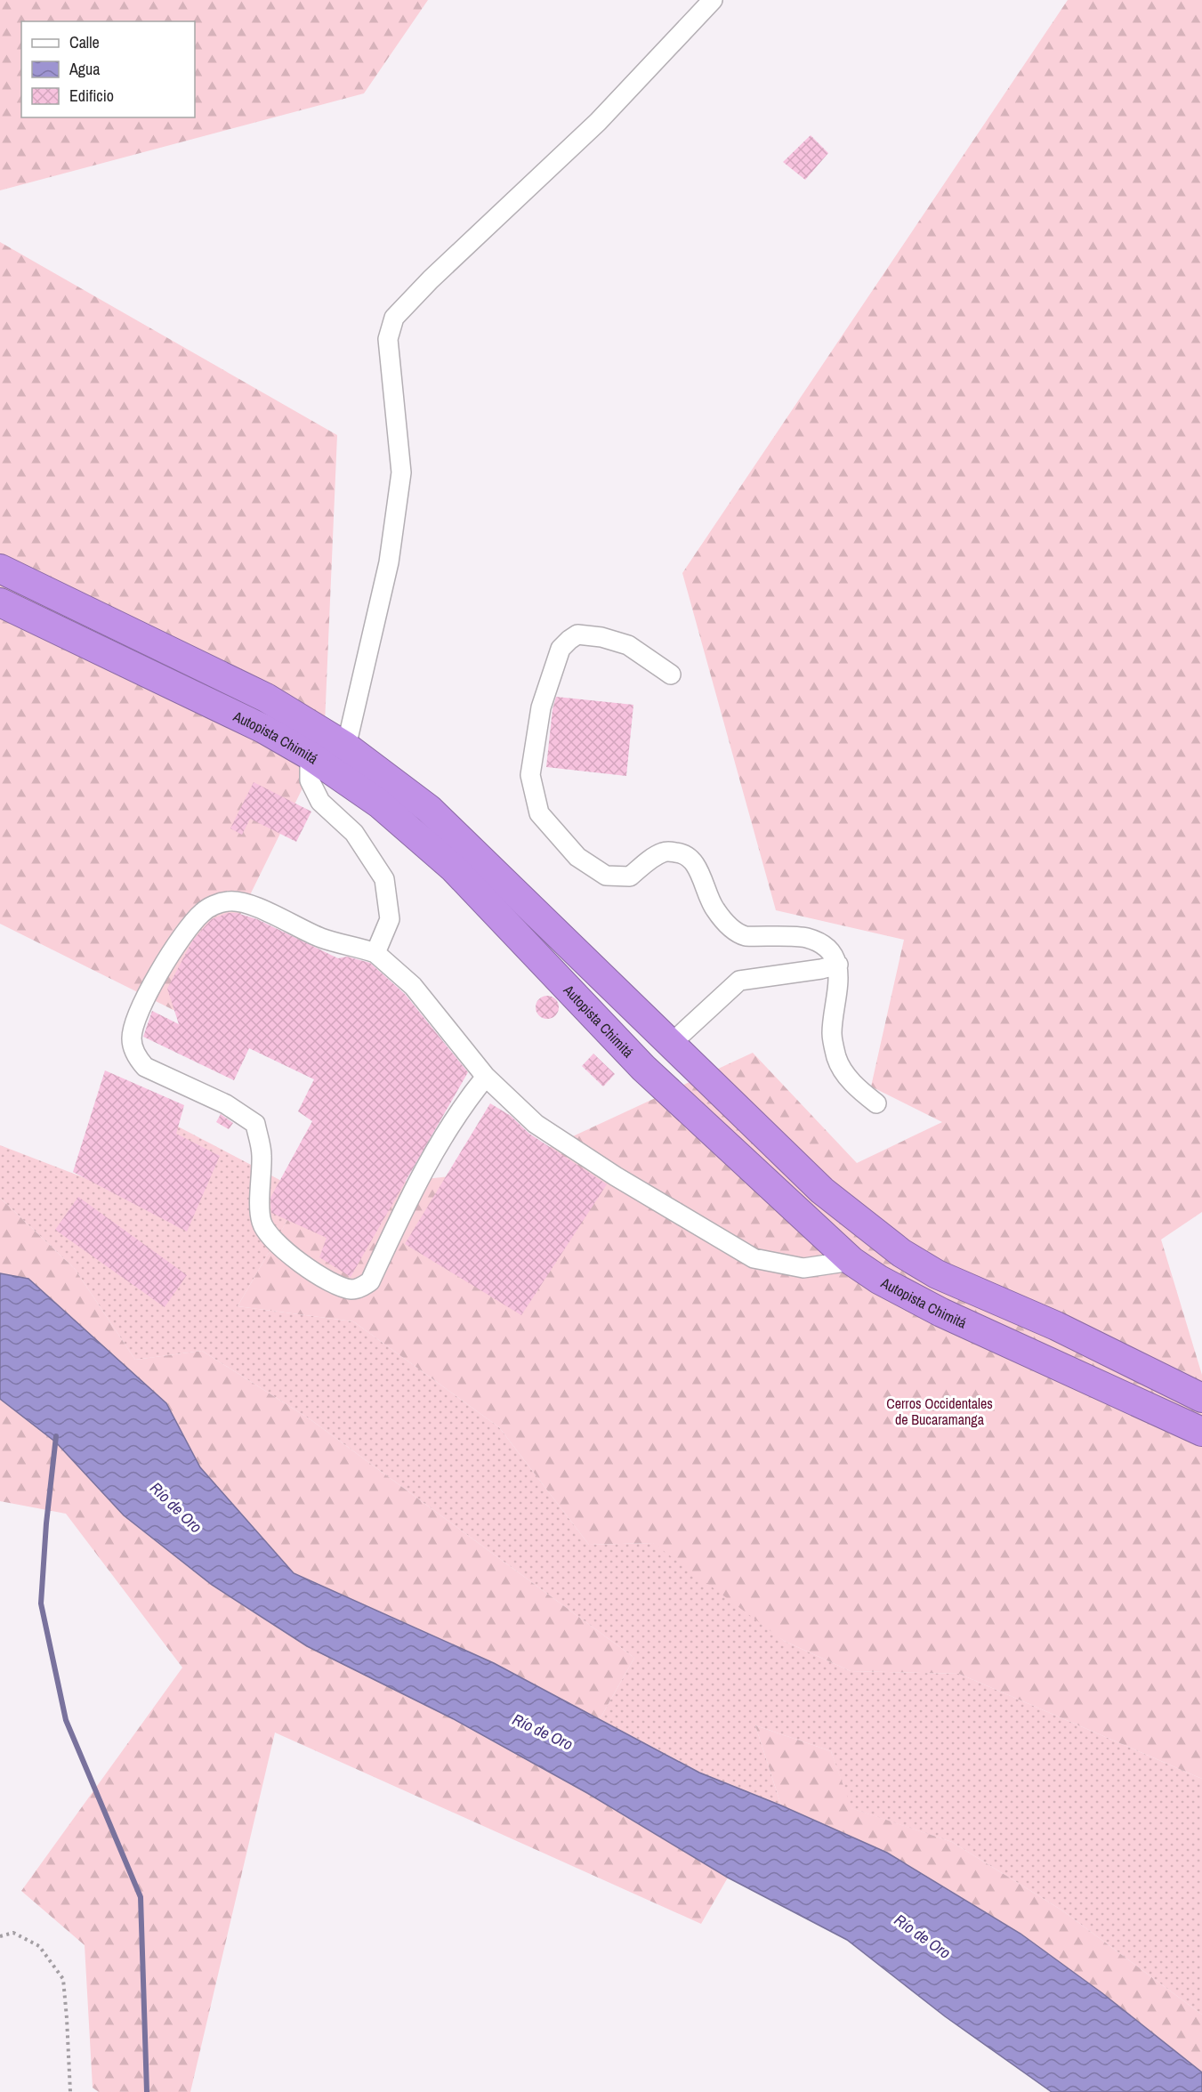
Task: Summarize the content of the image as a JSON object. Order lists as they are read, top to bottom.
{
  "streets": {
    "highway": ["Autopista Chimitá"]
  },
  "water": ["Río de Oro"],
  "parks": ["Cerros Occidentales de Bucaramanga"],
  "legend": ["Calle", "Agua", "Edificio"]
}
